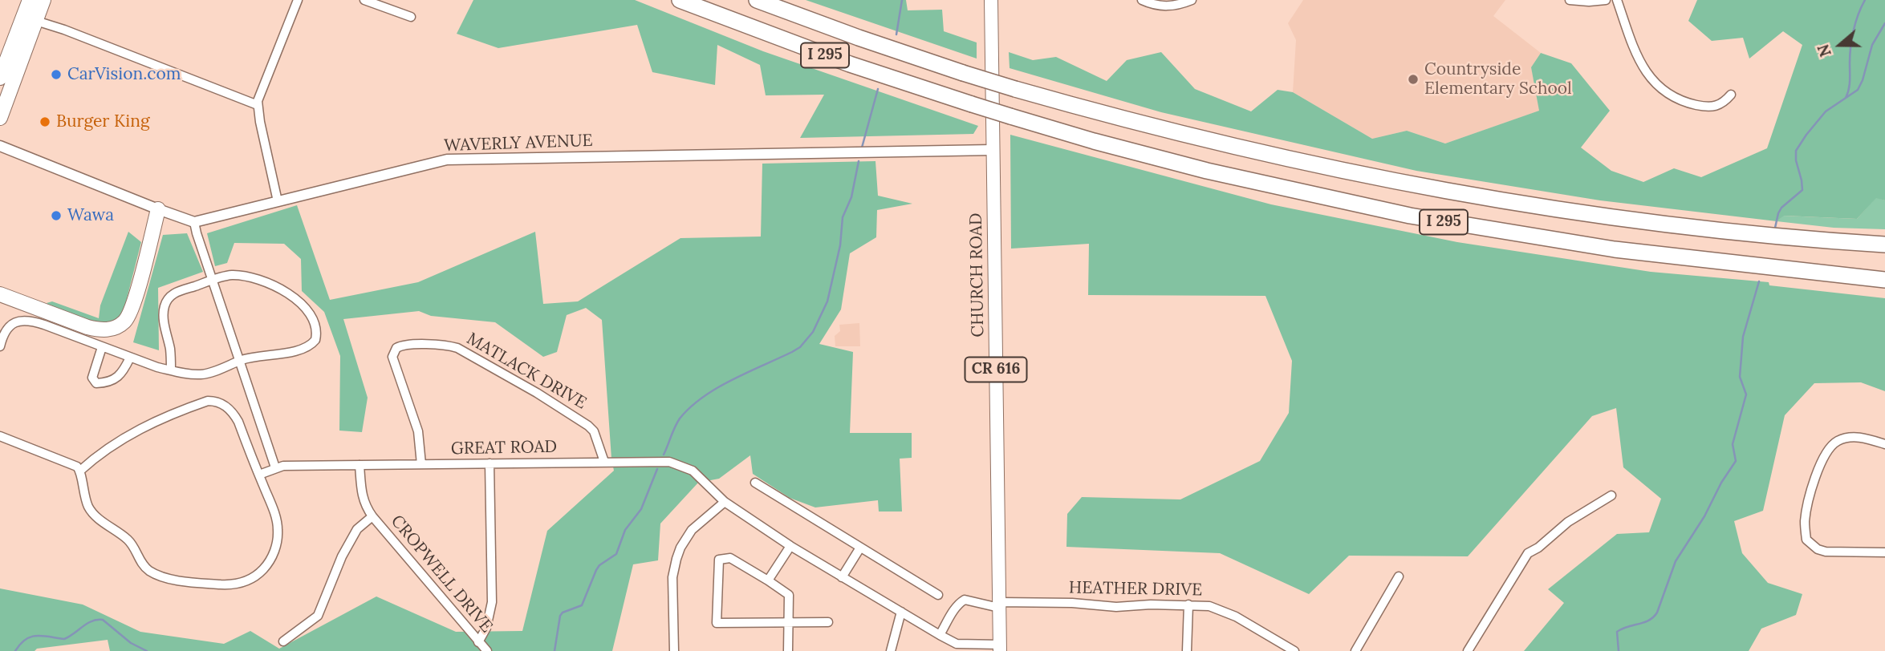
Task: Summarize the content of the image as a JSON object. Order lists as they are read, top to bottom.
{
  "streets": {
    "highway": ["I 295"],
    "main road": ["CHURCH ROAD", "CR 616"],
    "street": [
      "WAVERLY AVENUE",
      "MATLACK DRIVE",
      "GREAT ROAD",
      "CROPWELL DRIVE",
      "HEATHER DRIVE"
    ]
  },
  "crossings": [
    ["WAVERLY AVENUE", "CHURCH ROAD"],
    ["CHURCH ROAD", "GREAT ROAD"],
    ["CHURCH ROAD", "HEATHER DRIVE"],
    ["MATLACK DRIVE", "GREAT ROAD"],
    ["GREAT ROAD", "CROPWELL DRIVE"]
  ],
  "places": [
    "CarVision.com",
    "Countryside Elementary School",
    "Burger King",
    "Wawa"
  ],
  "north": "left"
}
